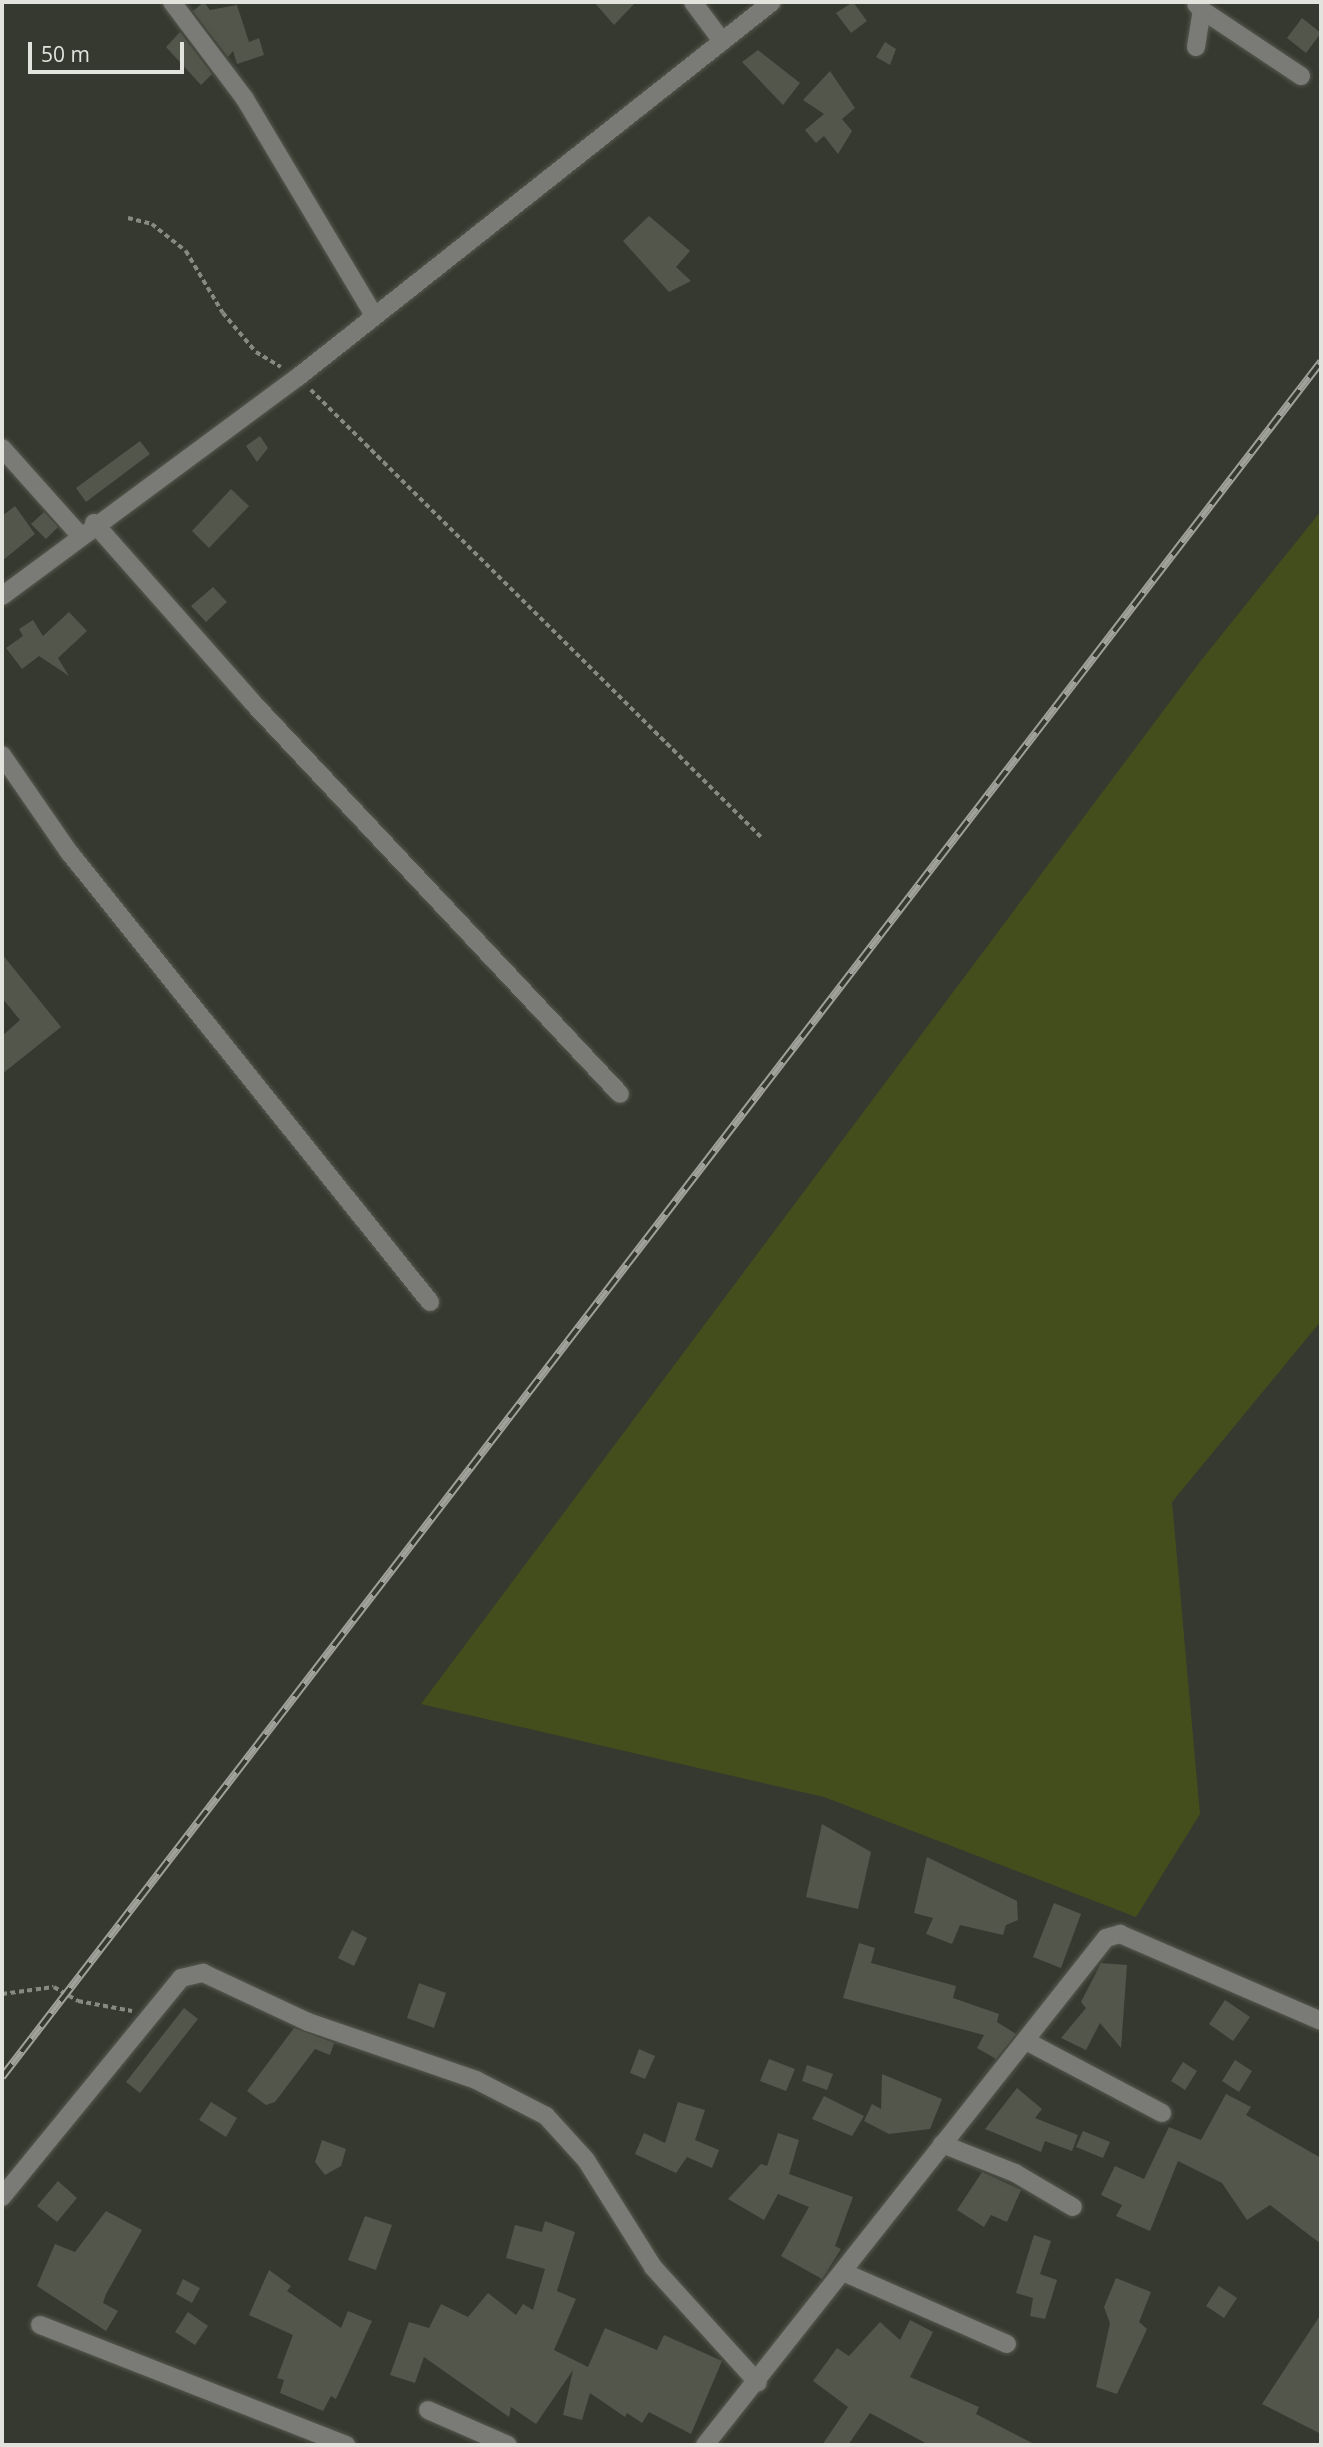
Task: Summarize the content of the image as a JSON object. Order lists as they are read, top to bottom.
{
  "scale_bar": "50 m"
}
